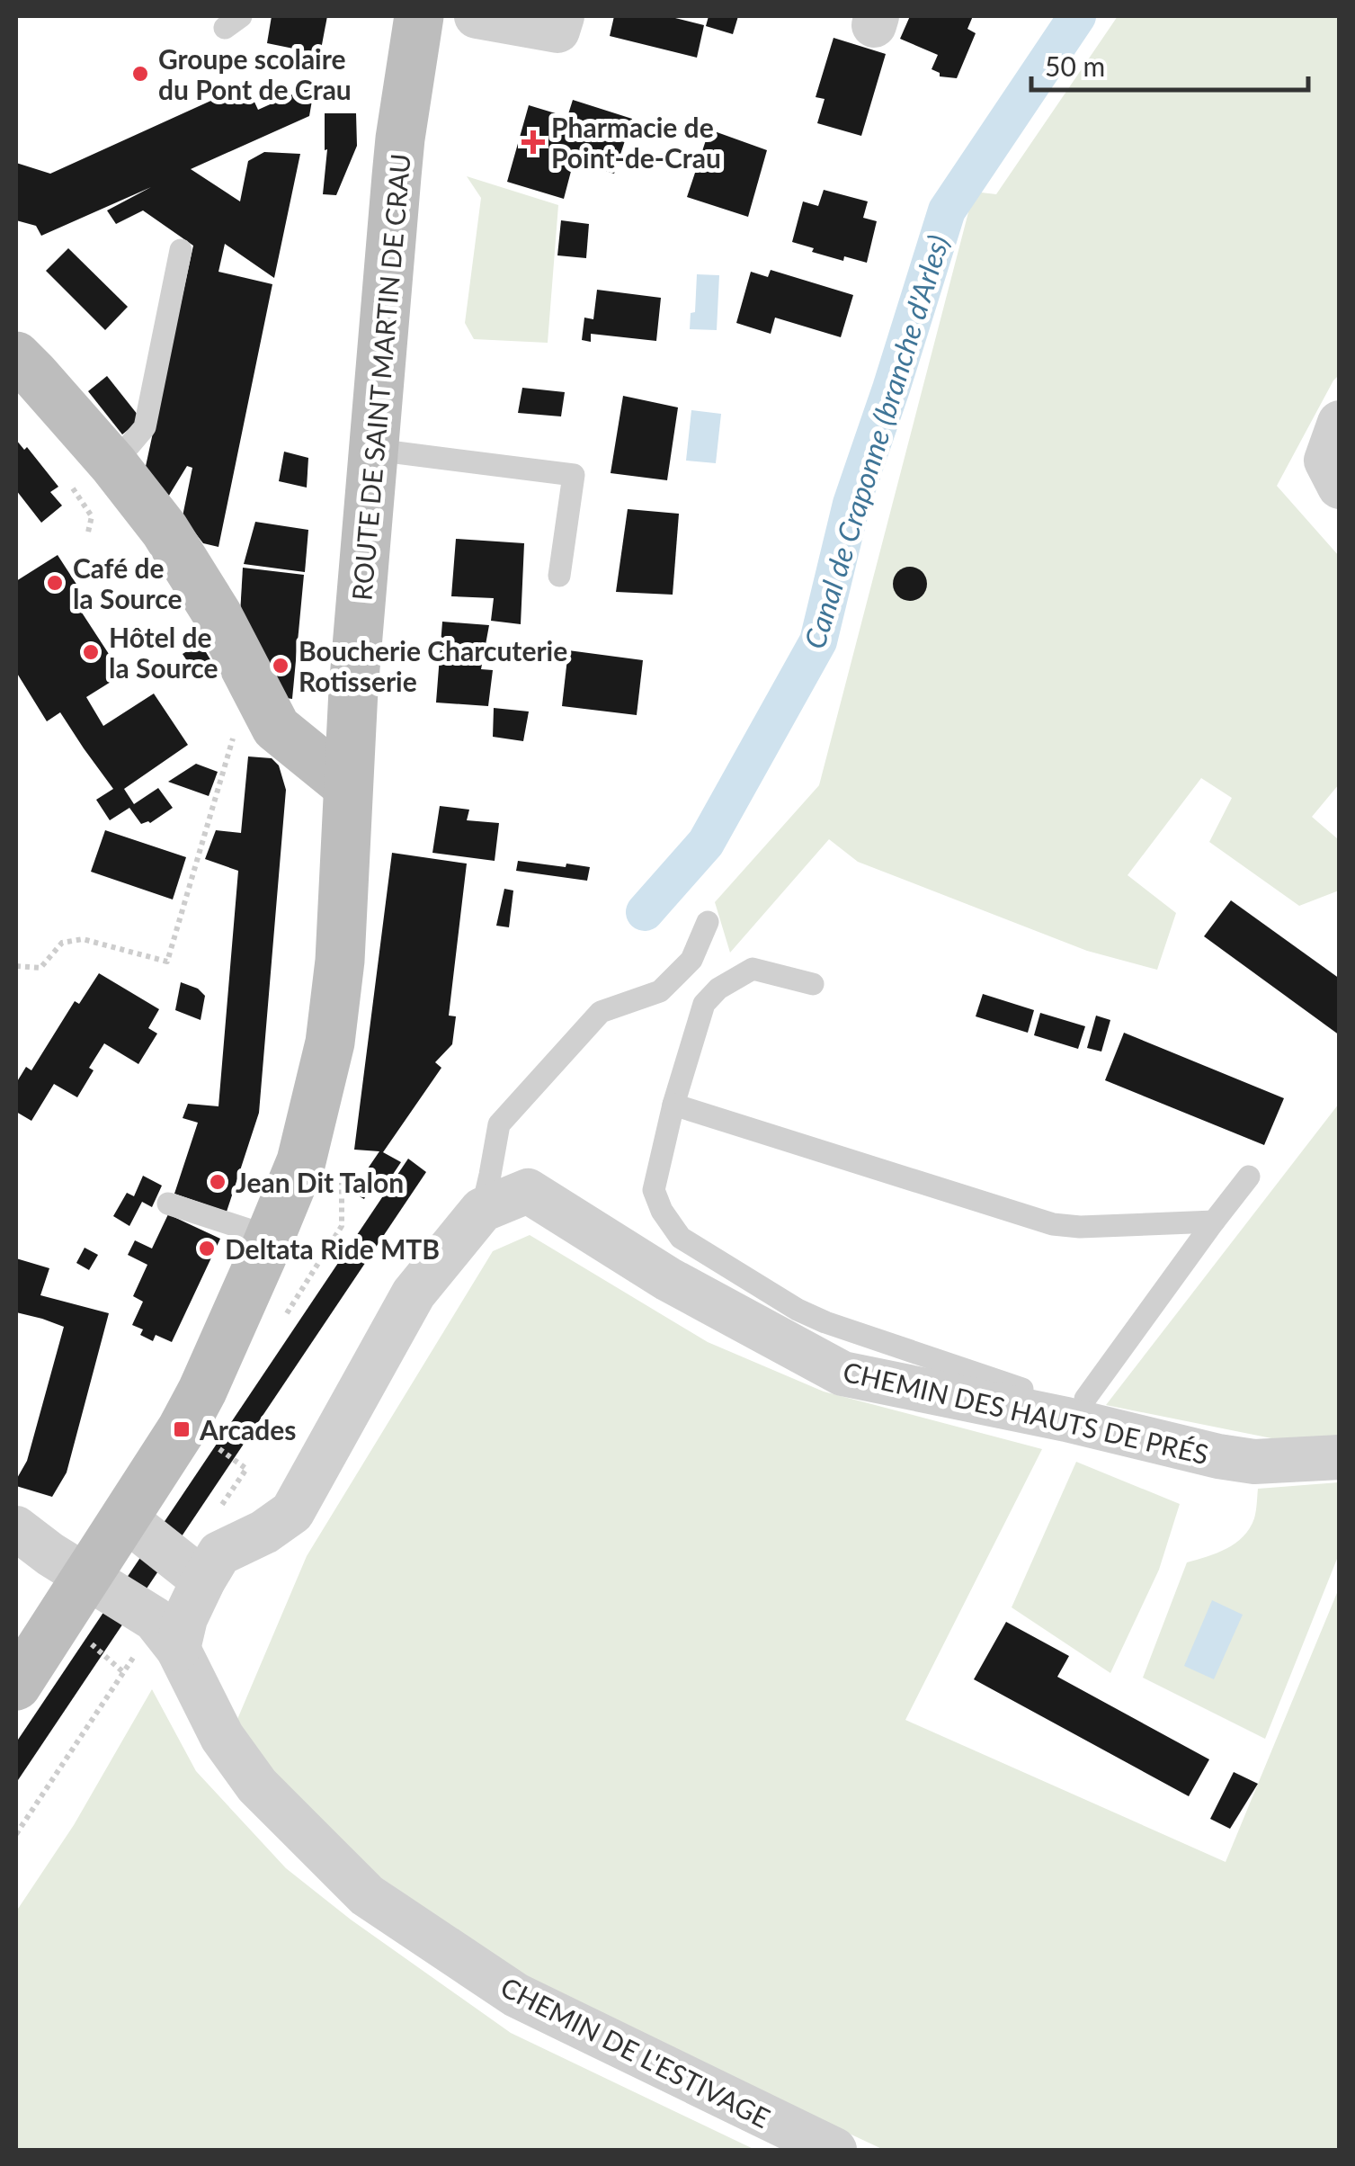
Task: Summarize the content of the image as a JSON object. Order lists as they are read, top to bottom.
{
  "streets": {
    "main road": ["ROUTE DE SAINT MARTIN DE CRAU"],
    "street": ["CHEMIN DES HAUTS DE PRÉS", "CHEMIN DE L'ESTIVAGE"]
  },
  "crossings": [
    ["ROUTE DE SAINT MARTIN DE CRAU", "CHEMIN DE L'ESTIVAGE"],
    ["CHEMIN DES HAUTS DE PRÉS", "CHEMIN DE L'ESTIVAGE"]
  ],
  "water": ["Canal de Craponne (branche d'Arles)"],
  "places": {
    "other": [
      "Groupe scolaire du Pont de Crau",
      "Café de la Source",
      "Hôtel de la Source",
      "Boucherie Charcuterie Rotisserie",
      "Jean Dit Talon",
      "Deltata Ride MTB"
    ],
    "health": ["Pharmacie de Point-de-Crau"],
    "transit": ["Arcades"]
  },
  "scale_bar": "50 m"
}
